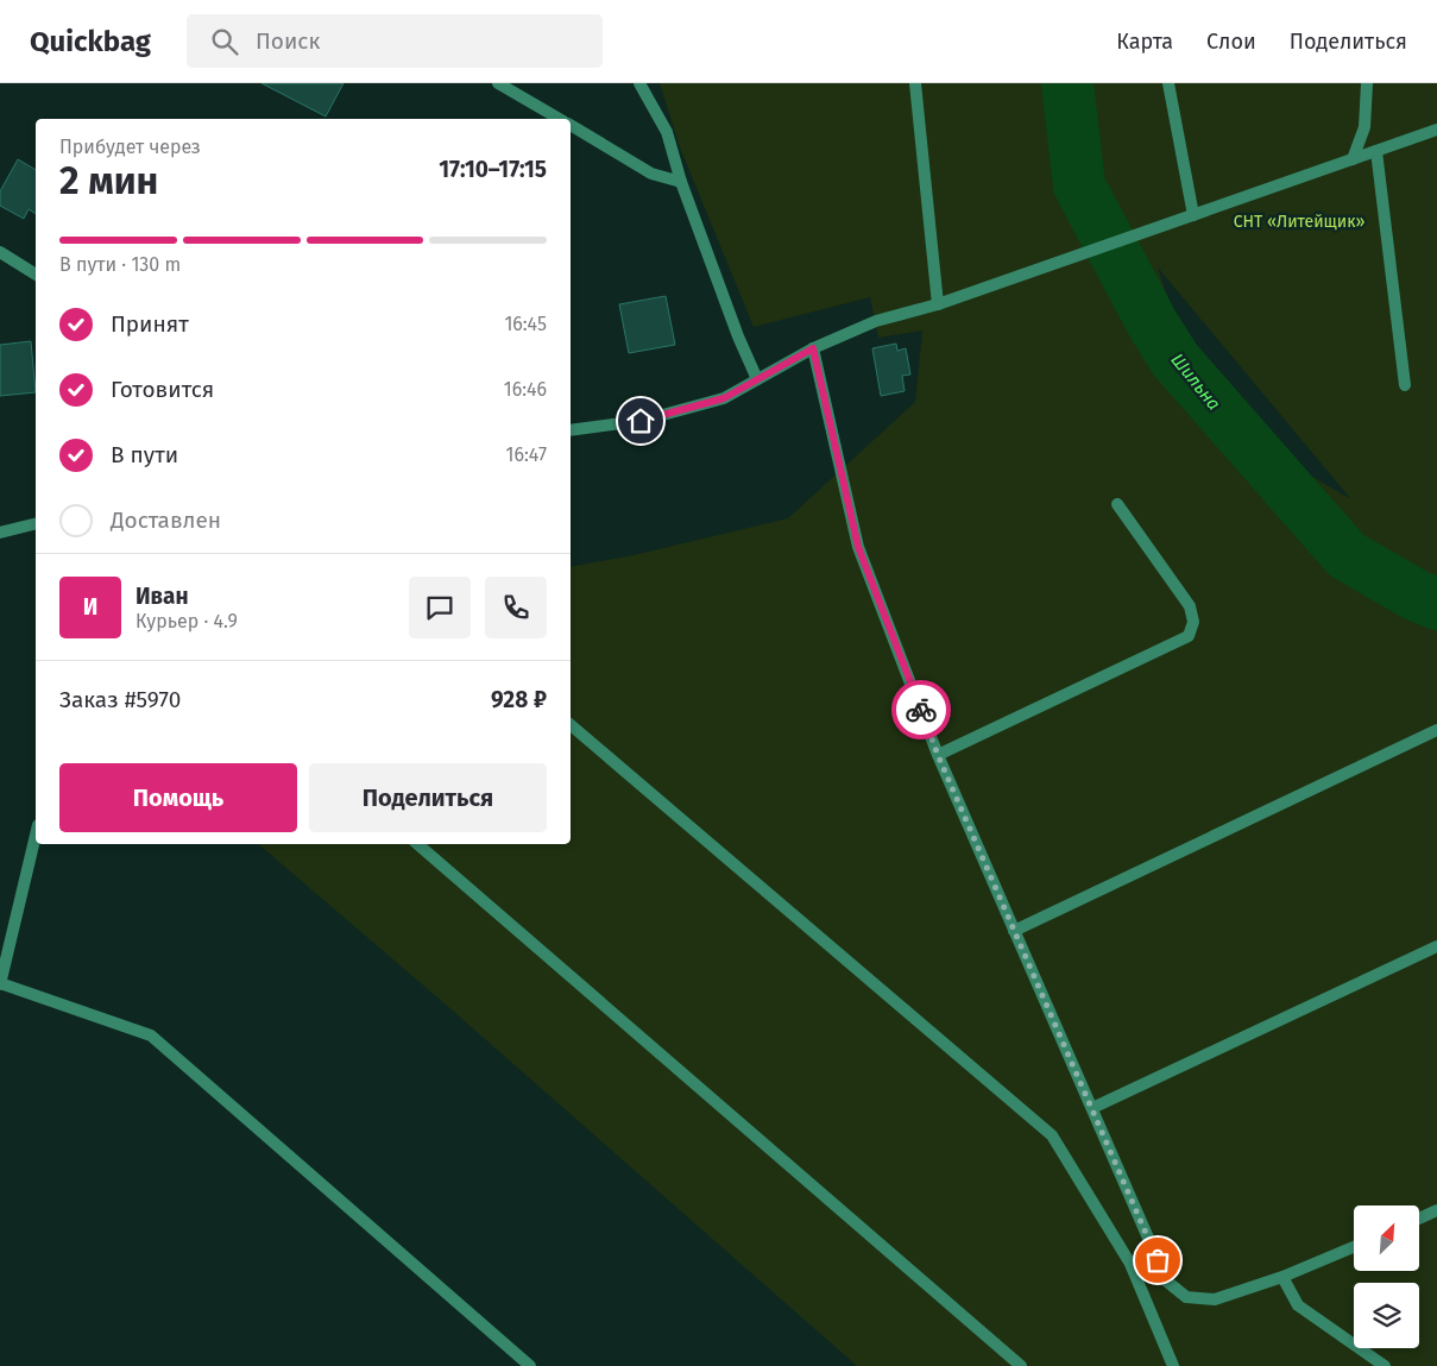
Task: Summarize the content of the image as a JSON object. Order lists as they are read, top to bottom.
{
  "water": ["Шильна"],
  "parks": ["СНТ «Литейщик»"],
  "north": "top right",
  "page": {
    "header": "Quickbag",
    "search": "Поиск",
    "nav": ["Карта", "Слои", "Поделиться"],
    "heading": ["2 мин", "Прибудет через", "17:10–17:15"],
    "panel": [
      "Иван",
      "Курьер · 4.9",
      "Заказ #5970",
      "928 ₽"
    ],
    "bar": "В пути · 130 m",
    "list": [
      ["Принят", "16:45"],
      ["Готовится", "16:46"],
      ["В пути", "16:47"],
      "Доставлен"
    ],
    "round": "И",
    "buttons": ["Помощь", "Поделиться"]
  }
}
